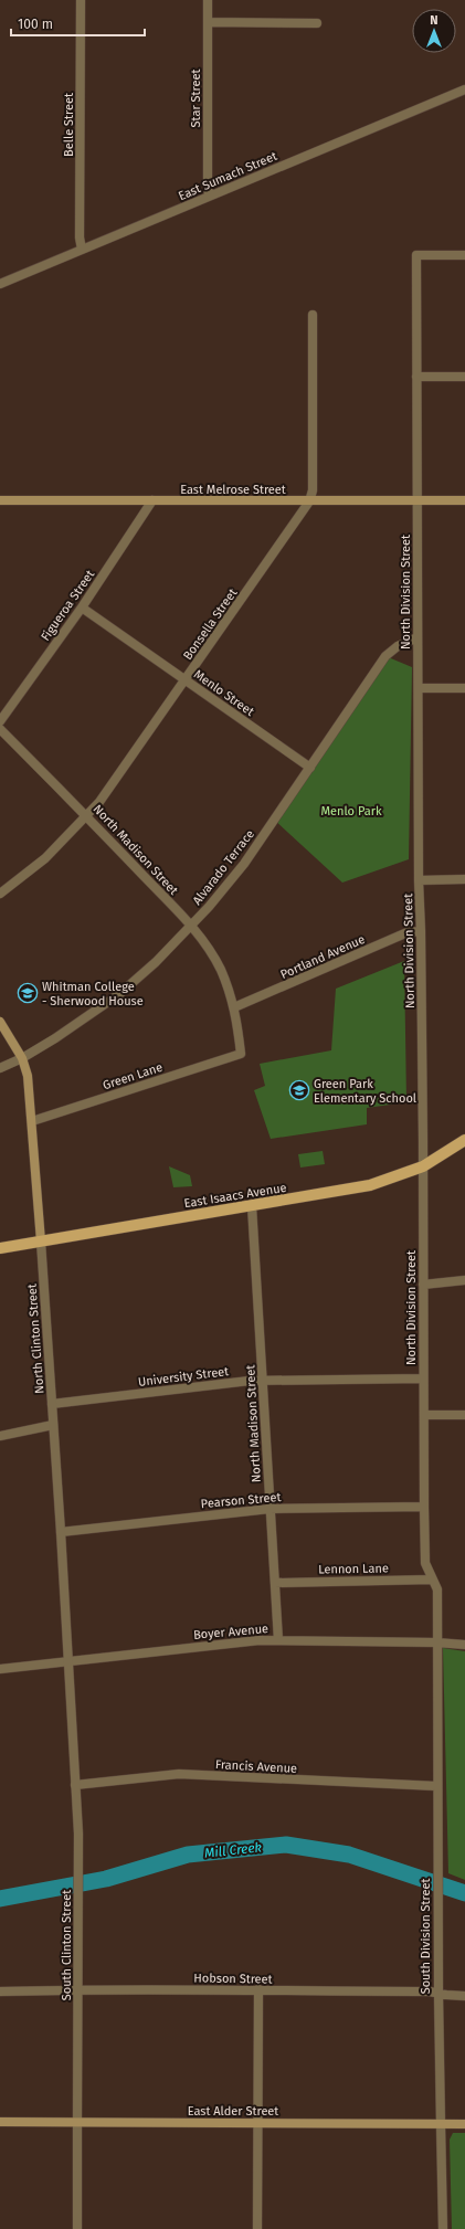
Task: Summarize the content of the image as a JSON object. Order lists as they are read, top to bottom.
{
  "streets": {
    "main road": [
      "East Melrose Street",
      "East Isaacs Avenue",
      "North Clinton Street",
      "East Alder Street"
    ],
    "street": [
      "Star Street",
      "Belle Street",
      "East Sumach Street",
      "North Division Street",
      "Figueroa Street",
      "Bonsella Street",
      "Menlo Street",
      "North Madison Street",
      "Alvarado Terrace",
      "Portland Avenue",
      "Green Lane",
      "University Street",
      "Pearson Street",
      "Lennon Lane",
      "Boyer Avenue",
      "Francis Avenue",
      "South Division Street",
      "South Clinton Street",
      "Hobson Street"
    ]
  },
  "crossings": [
    ["Star Street", "East Sumach Street"],
    ["Belle Street", "East Sumach Street"],
    ["East Melrose Street", "North Division Street"],
    ["East Melrose Street", "Figueroa Street"],
    ["East Melrose Street", "Bonsella Street"],
    ["North Division Street", "Alvarado Terrace"],
    ["North Division Street", "Portland Avenue"],
    ["North Division Street", "East Isaacs Avenue"],
    ["North Division Street", "University Street"],
    ["North Division Street", "Pearson Street"],
    ["North Division Street", "Lennon Lane"],
    ["North Division Street", "Boyer Avenue"],
    ["North Division Street", "South Division Street"],
    ["Figueroa Street", "Menlo Street"],
    ["Bonsella Street", "Menlo Street"],
    ["Bonsella Street", "North Madison Street"],
    ["Menlo Street", "Alvarado Terrace"],
    ["North Madison Street", "Alvarado Terrace"],
    ["North Madison Street", "Portland Avenue"],
    ["North Madison Street", "Green Lane"],
    ["North Madison Street", "East Isaacs Avenue"],
    ["North Madison Street", "University Street"],
    ["North Madison Street", "Pearson Street"],
    ["North Madison Street", "Lennon Lane"],
    ["North Madison Street", "Boyer Avenue"],
    ["Alvarado Terrace", "North Clinton Street"],
    ["Green Lane", "North Clinton Street"],
    ["East Isaacs Avenue", "North Clinton Street"],
    ["North Clinton Street", "University Street"],
    ["North Clinton Street", "Pearson Street"],
    ["North Clinton Street", "Boyer Avenue"],
    ["North Clinton Street", "South Clinton Street"],
    ["Boyer Avenue", "South Division Street"],
    ["Boyer Avenue", "South Clinton Street"],
    ["Francis Avenue", "South Division Street"],
    ["Francis Avenue", "South Clinton Street"],
    ["South Division Street", "Hobson Street"],
    ["South Division Street", "East Alder Street"],
    ["South Clinton Street", "Hobson Street"],
    ["South Clinton Street", "East Alder Street"]
  ],
  "water": ["Mill Creek"],
  "parks": ["Menlo Park"],
  "places": {
    "school or university": ["Whitman College - Sherwood House", "Green Park Elementary School"]
  },
  "scale_bar": "100 m",
  "north": "top"
}
